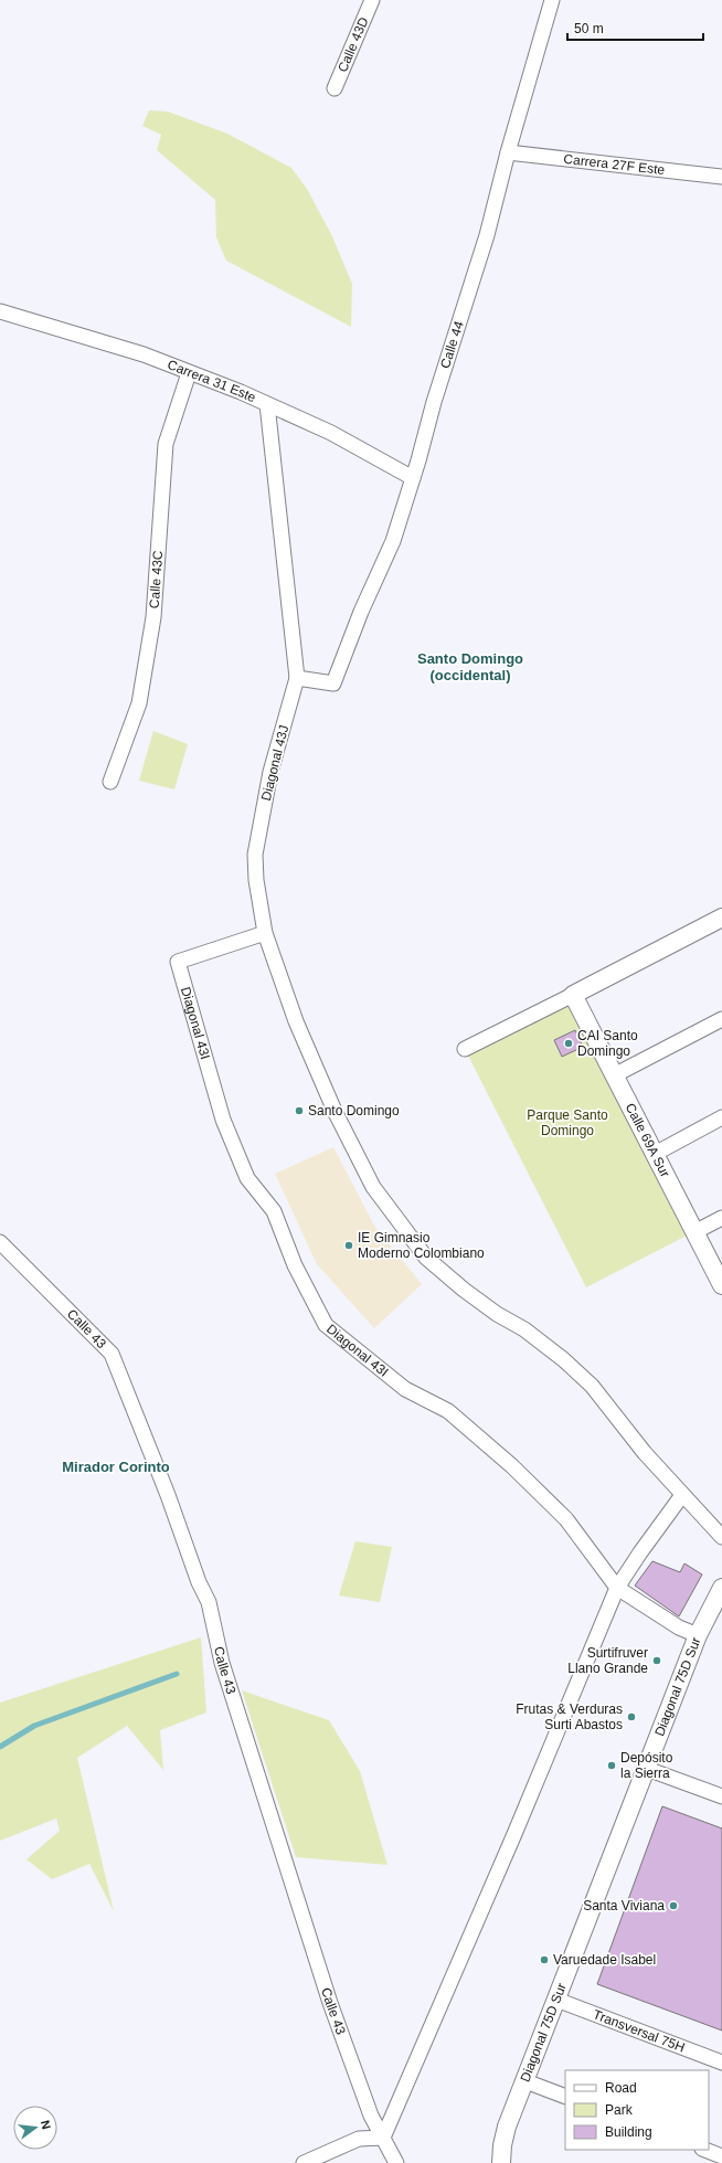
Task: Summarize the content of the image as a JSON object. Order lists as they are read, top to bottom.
{
  "streets": {
    "street": [
      "Calle 43D",
      "Carrera 27F Este",
      "Calle 44",
      "Carrera 31 Este",
      "Calle 43C",
      "Diagonal 43J",
      "Diagonal 43I",
      "Calle 69A Sur",
      "Calle 43",
      "Diagonal 75D Sur",
      "Transversal 75H"
    ]
  },
  "crossings": [
    ["Carrera 27F Este", "Calle 44"],
    ["Calle 44", "Carrera 31 Este"],
    ["Calle 44", "Diagonal 43J"],
    ["Carrera 31 Este", "Calle 43C"],
    ["Carrera 31 Este", "Diagonal 43J"],
    ["Diagonal 43J", "Diagonal 43I"],
    ["Diagonal 75D Sur", "Transversal 75H"]
  ],
  "districts": ["Santo Domingo (occidental)", "Mirador Corinto"],
  "parks": ["Parque Santo Domingo"],
  "places": [
    "CAI Santo Domingo",
    "Santo Domingo",
    "IE Gimnasio Moderno Colombiano",
    "Surtifruver Llano Grande",
    "Frutas & Verduras Surti Abastos",
    "Depósito la Sierra",
    "Santa Viviana",
    "Varuedade Isabel"
  ],
  "legend": ["Road", "Park", "Building"],
  "scale_bar": "50 m",
  "north": "right"
}
